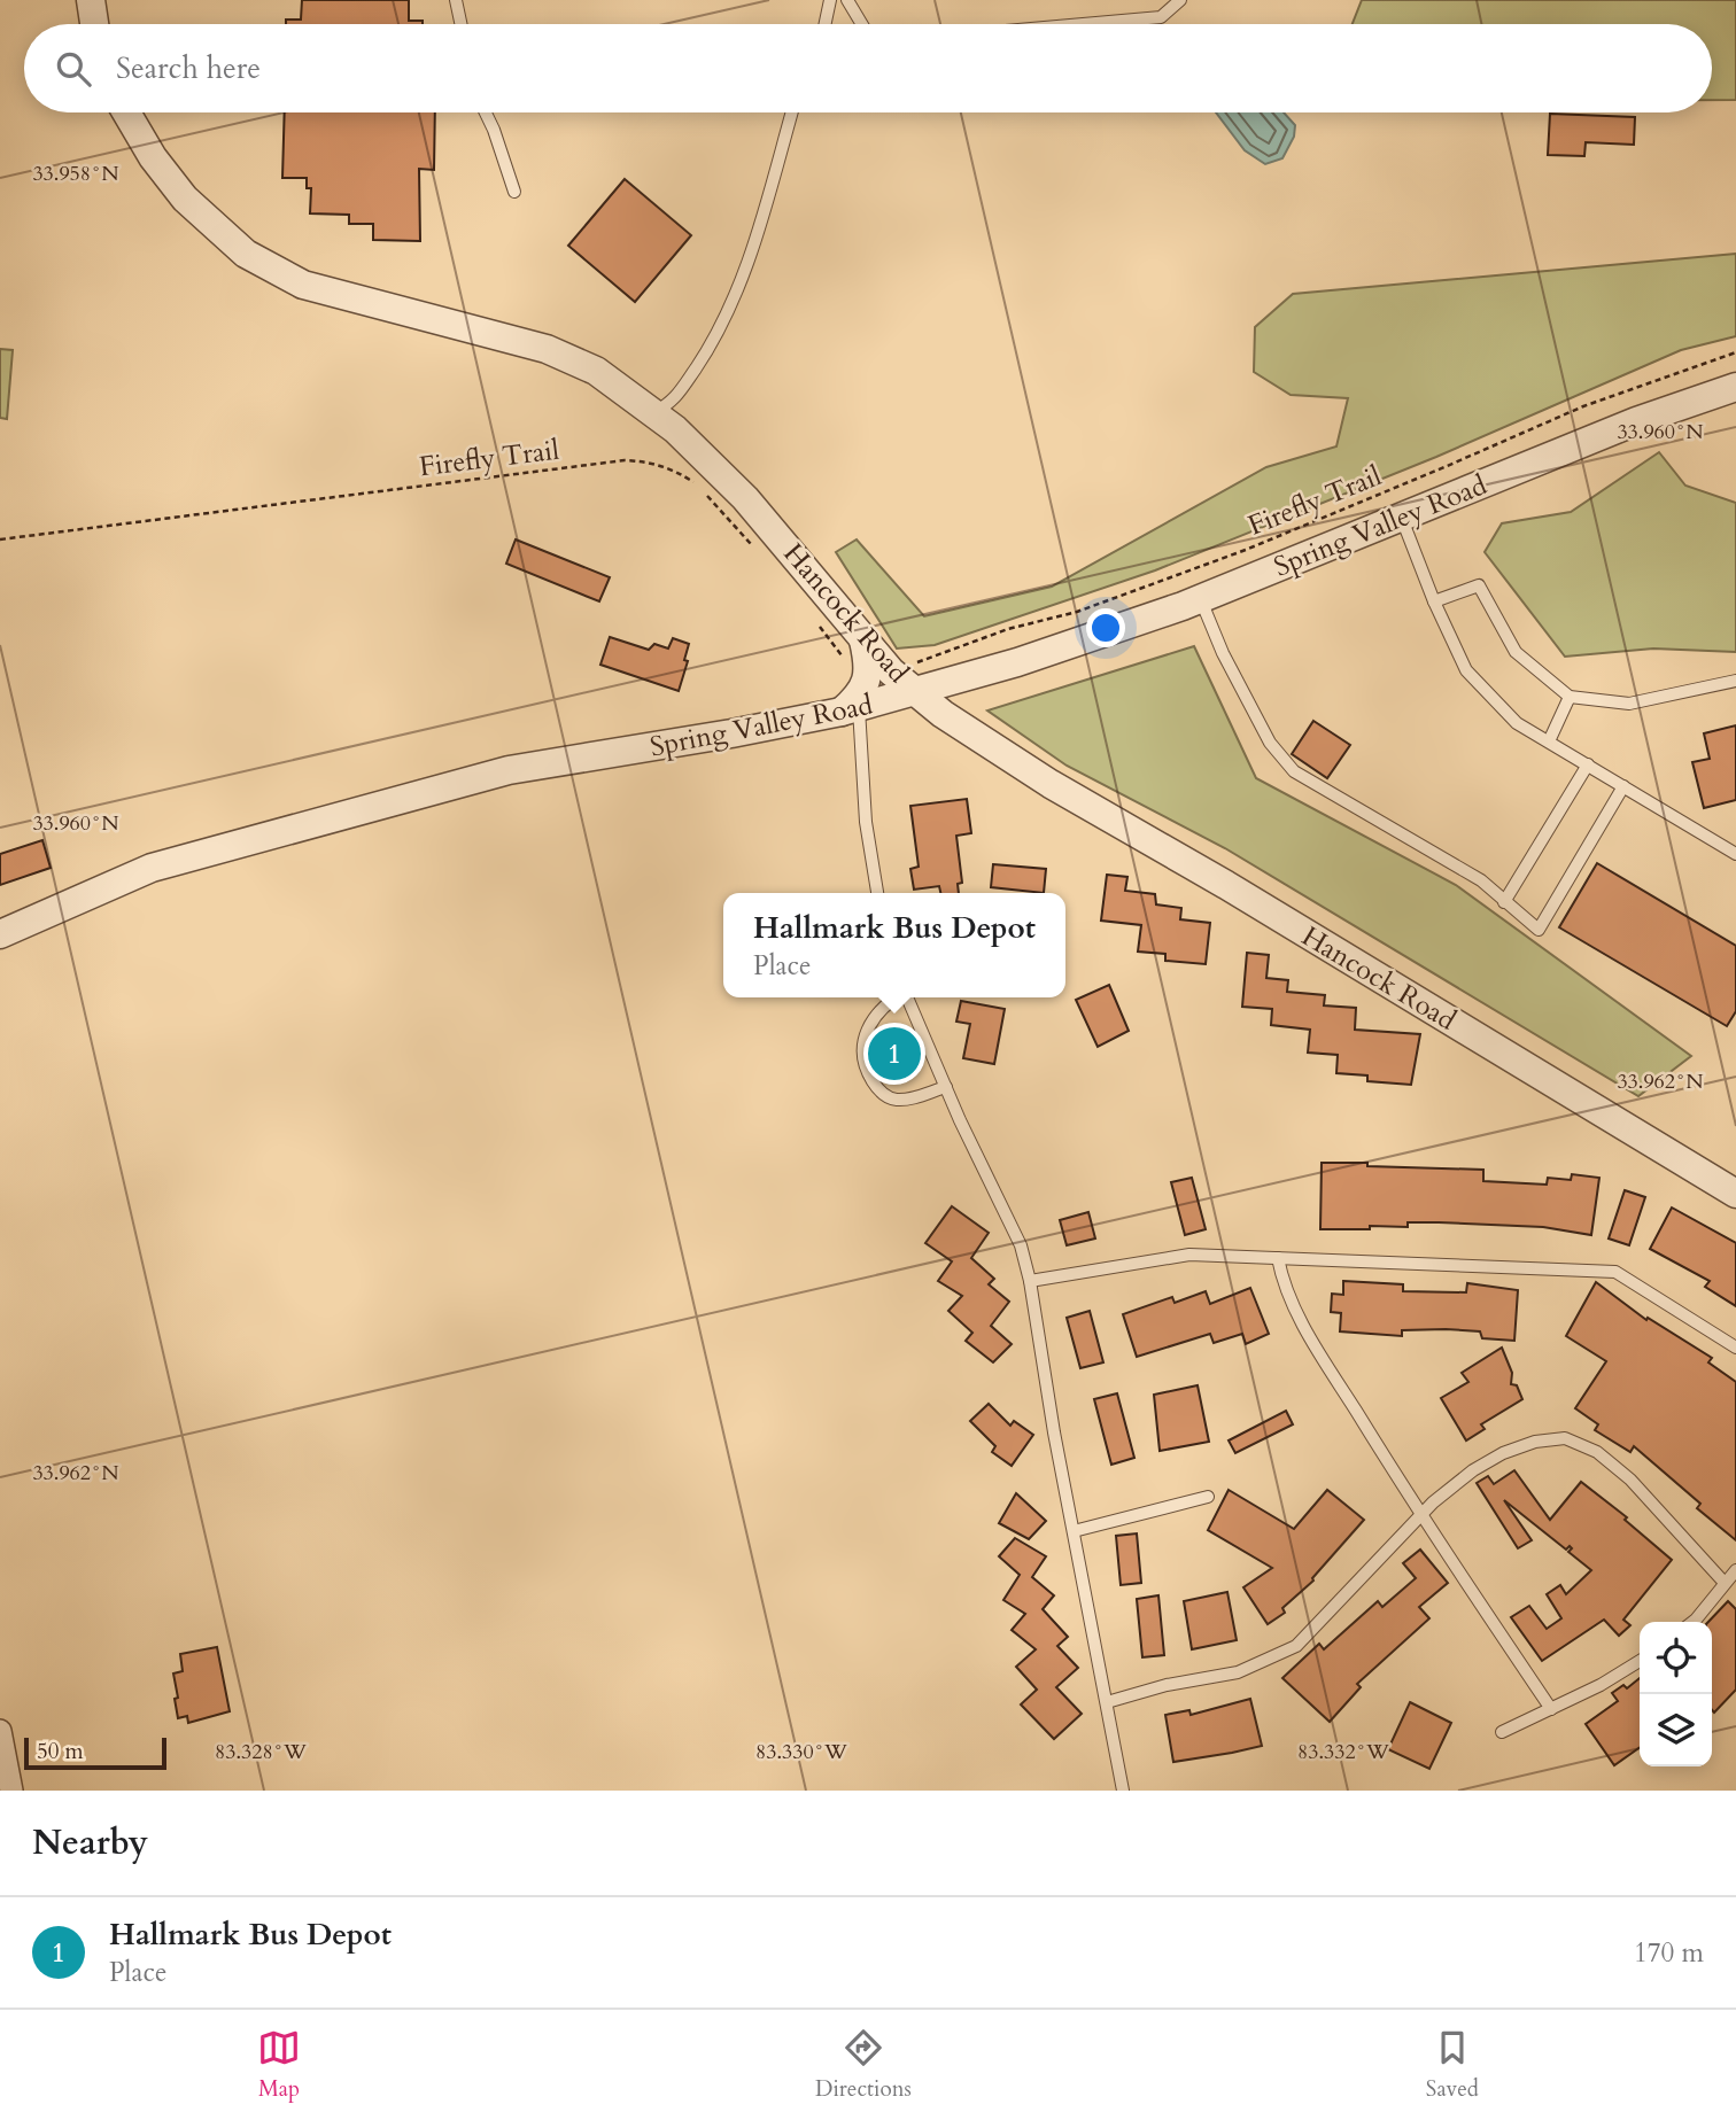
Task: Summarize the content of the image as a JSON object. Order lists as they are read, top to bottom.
{
  "streets": {
    "street": ["Spring Valley Road", "Hancock Road"],
    "path": ["Firefly Trail"]
  },
  "crossings": [
    ["Spring Valley Road", "Hancock Road"]
  ],
  "scale_bar": "50 m",
  "page": {
    "search": "Search here",
    "popup": ["Hallmark Bus Depot", "Place"],
    "pins": "1",
    "scale": "50 m",
    "heading": "Nearby",
    "list": [
      {
        "mark": "1",
        "name": "Hallmark Bus Depot",
        "note": "Place",
        "value": "170 m"
      }
    ],
    "nav": ["Map", "Directions", "Saved"]
  },
  "coordinates": [
    "33.958°N",
    "33.960°N",
    "33.962°N",
    "83.328°W",
    "83.330°W",
    "83.332°W"
  ]
}
